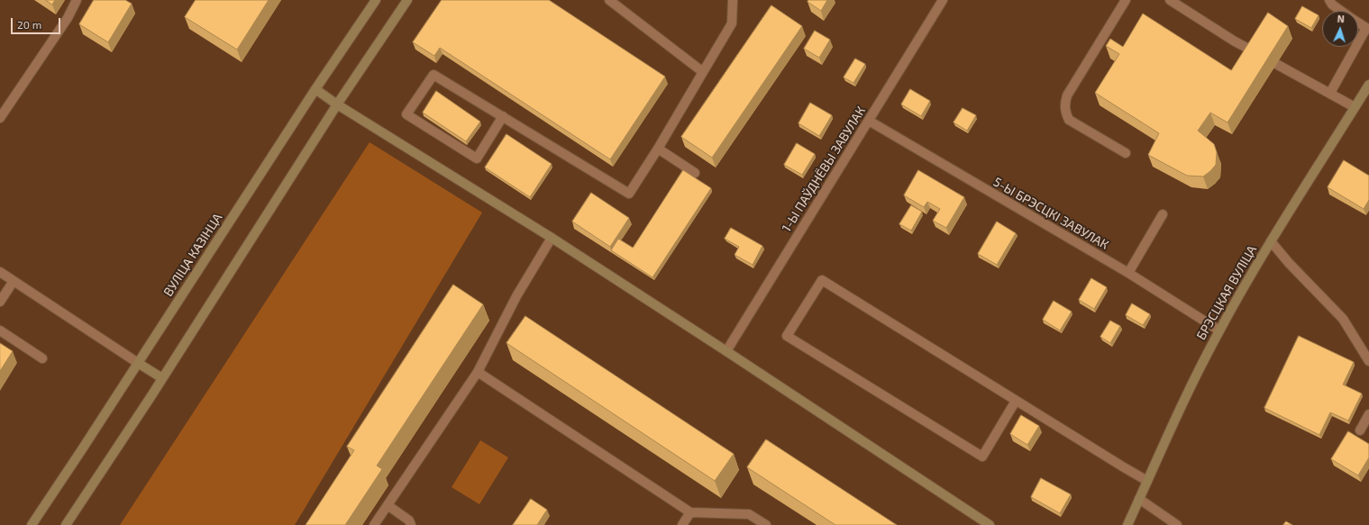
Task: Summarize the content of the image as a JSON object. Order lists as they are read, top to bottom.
{
  "streets": {
    "main road": ["ВУЛІЦА КАЗІНЦА", "БРЭСЦКАЯ ВУЛІЦА"],
    "street": ["1-Ы ПАЎДНЁВЫ ЗАВУЛАК", "5-Ы БРЭСЦКІ ЗАВУЛАК"]
  },
  "crossings": [
    ["1-Ы ПАЎДНЁВЫ ЗАВУЛАК", "5-Ы БРЭСЦКІ ЗАВУЛАК"],
    ["5-Ы БРЭСЦКІ ЗАВУЛАК", "БРЭСЦКАЯ ВУЛІЦА"]
  ],
  "scale_bar": "20 m",
  "north": "top"
}
